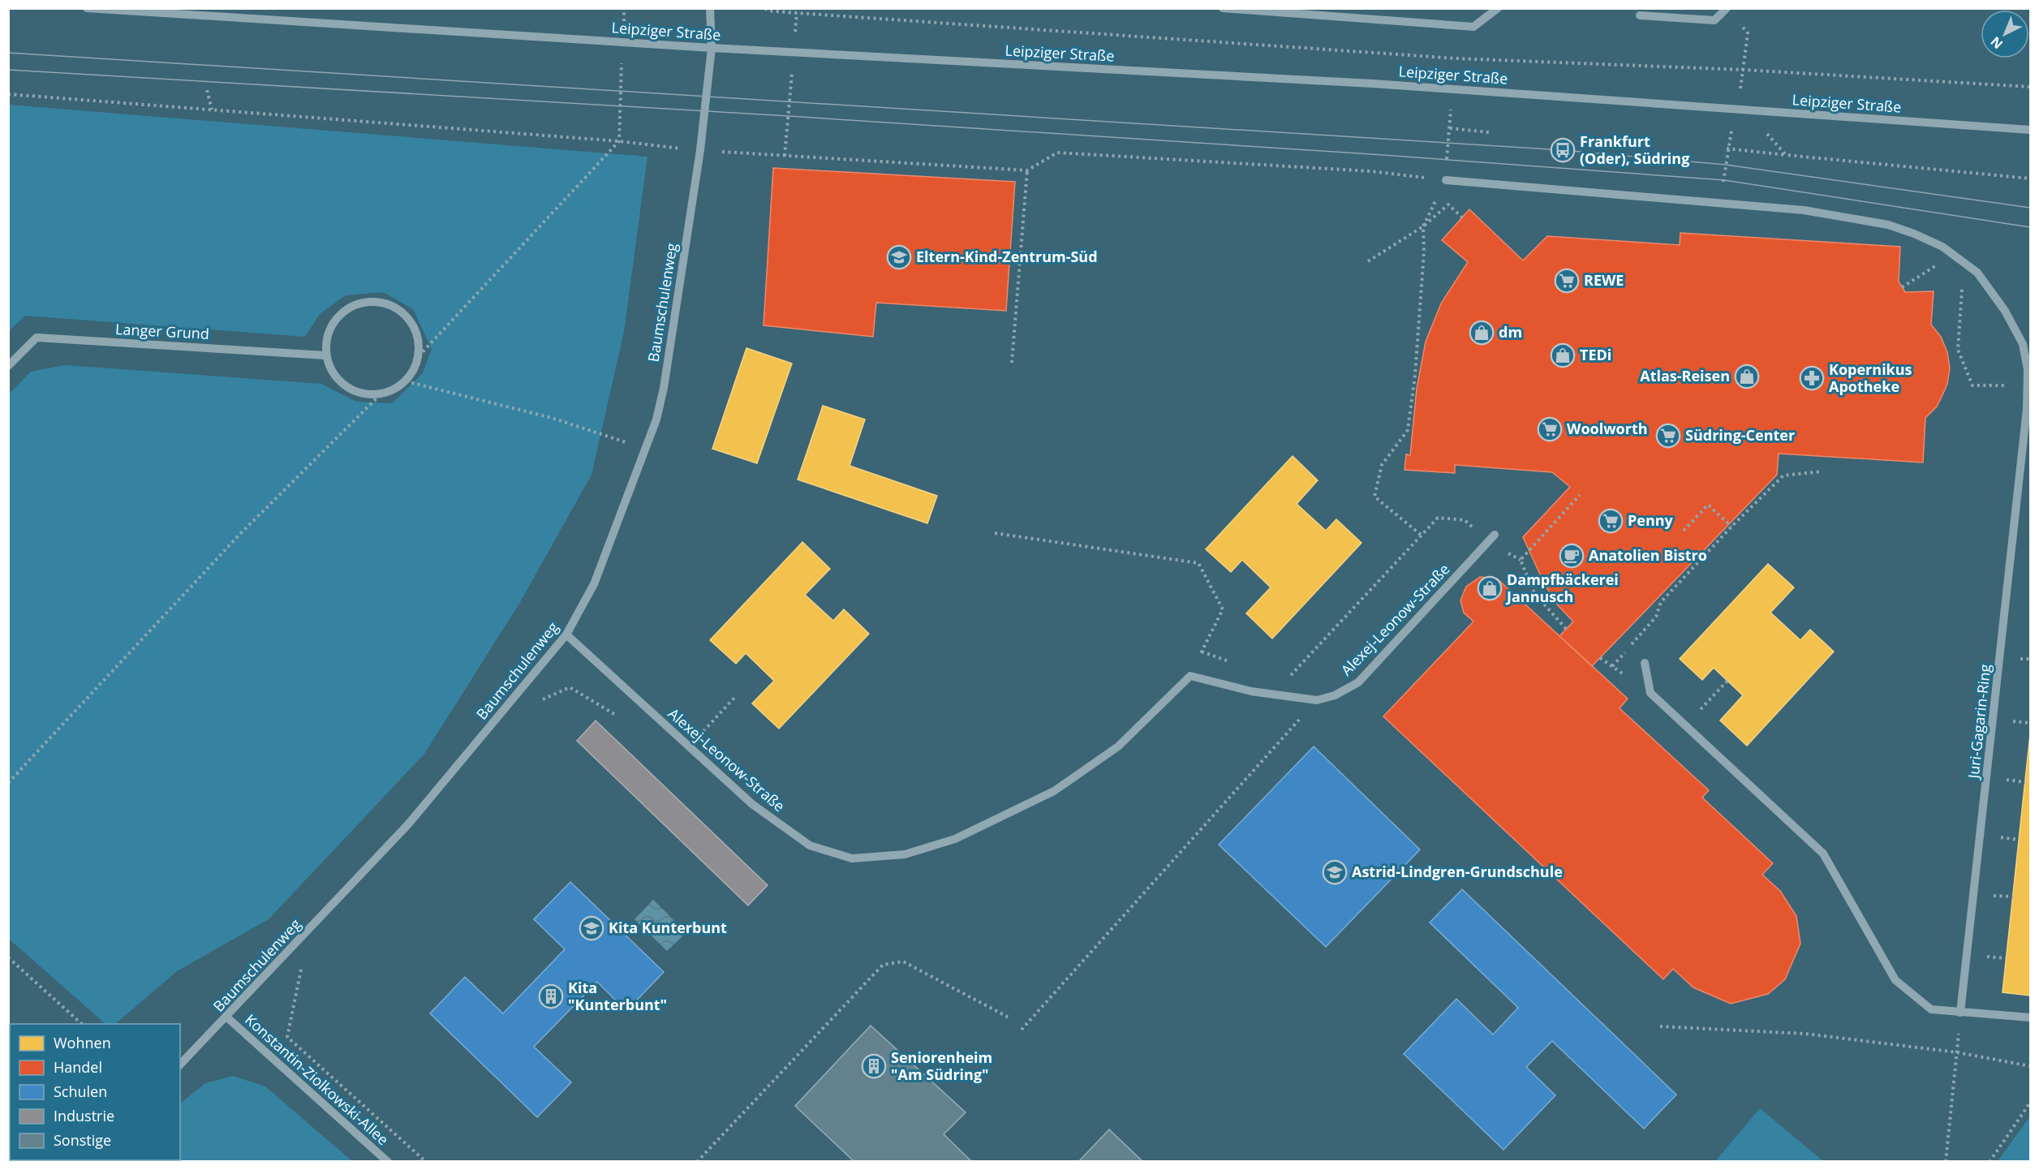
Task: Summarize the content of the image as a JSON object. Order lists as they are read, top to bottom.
{
  "streets": {
    "street": [
      "Leipziger Straße",
      "Baumschulenweg",
      "Langer Grund",
      "Alexej-Leonow-Straße",
      "Juri-Gagarin-Ring",
      "Konstantin-Ziolkowski-Allee"
    ]
  },
  "crossings": [
    ["Leipziger Straße", "Baumschulenweg"],
    ["Baumschulenweg", "Alexej-Leonow-Straße"],
    ["Baumschulenweg", "Konstantin-Ziolkowski-Allee"]
  ],
  "places": {
    "bus stop": ["Frankfurt (Oder), Südring"],
    "school or university": ["Eltern-Kind-Zentrum-Süd", "Astrid-Lindgren-Grundschule", "Kita Kunterbunt"],
    "supermarket": [
      "REWE",
      "Woolworth",
      "Südring-Center",
      "Penny"
    ],
    "shop": [
      "dm",
      "TEDi",
      "Atlas-Reisen",
      "Dampfbäckerei Jannusch"
    ],
    "pharmacy": ["Kopernikus Apotheke"],
    "cafe": ["Anatolien Bistro"],
    "building": ["Kita \"Kunterbunt\"", "Seniorenheim \"Am Südring\""]
  },
  "legend": [
    "Wohnen",
    "Handel",
    "Schulen",
    "Industrie",
    "Sonstige"
  ],
  "north": "bottom left"
}
